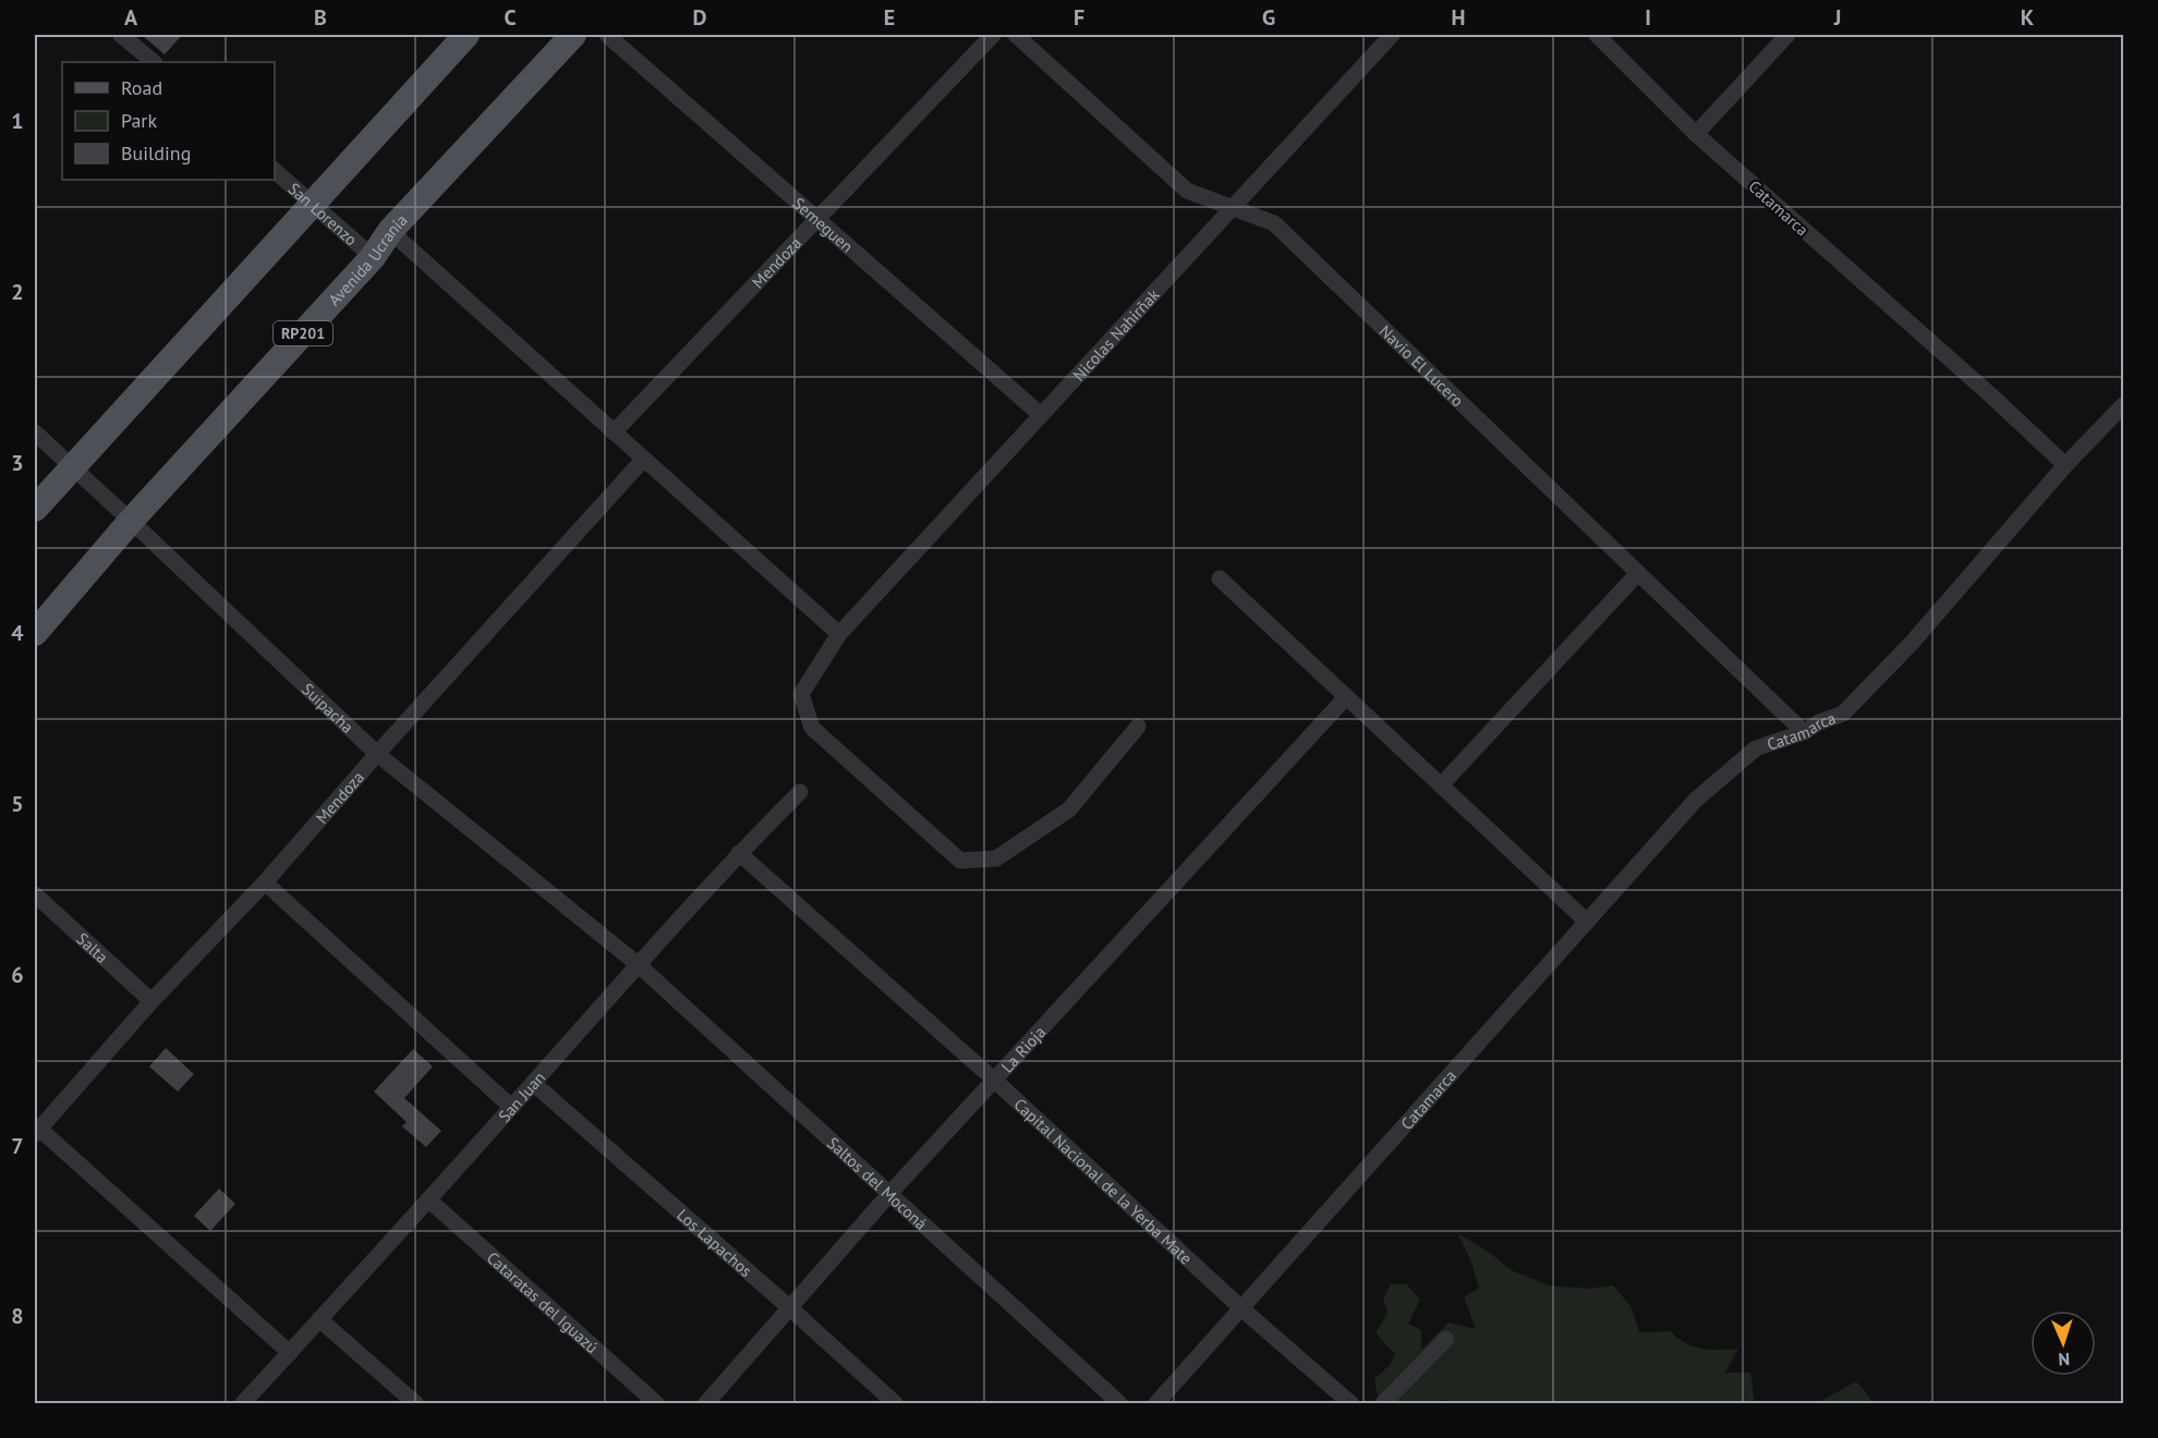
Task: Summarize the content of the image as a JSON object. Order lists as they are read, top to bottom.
{
  "streets": {
    "main road": ["Avenida Ucrania", "RP201"],
    "street": [
      "Catamarca",
      "San Lorenzo",
      "Semeguen",
      "Mendoza",
      "Nicolas Nahirñak",
      "Navio El Lucero",
      "Suipacha",
      "Salta",
      "La Rioja",
      "San Juan",
      "Capital Nacional de la Yerba Mate",
      "Saltos del Moconá",
      "Los Lapachos",
      "Cataratas del Iguazú"
    ]
  },
  "crossings": [
    ["Catamarca", "Navio El Lucero"],
    ["Catamarca", "Capital Nacional de la Yerba Mate"],
    ["San Lorenzo", "Avenida Ucrania"],
    ["Semeguen", "Mendoza"],
    ["Semeguen", "Nicolas Nahirñak"],
    ["Avenida Ucrania", "Suipacha"],
    ["Mendoza", "Suipacha"],
    ["Mendoza", "Salta"],
    ["Nicolas Nahirñak", "Navio El Lucero"],
    ["Suipacha", "San Juan"],
    ["Suipacha", "Saltos del Moconá"],
    ["La Rioja", "Capital Nacional de la Yerba Mate"],
    ["La Rioja", "Saltos del Moconá"],
    ["La Rioja", "Los Lapachos"],
    ["San Juan", "Capital Nacional de la Yerba Mate"],
    ["San Juan", "Saltos del Moconá"],
    ["San Juan", "Los Lapachos"],
    ["San Juan", "Cataratas del Iguazú"]
  ],
  "legend": ["Road", "Park", "Building"],
  "north": "bottom",
  "grid": {
    "columns": [
      "A",
      "B",
      "C",
      "D",
      "E",
      "F",
      "G",
      "H",
      "I",
      "J",
      "K"
    ],
    "rows": [
      "1",
      "2",
      "3",
      "4",
      "5",
      "6",
      "7",
      "8"
    ]
  }
}
